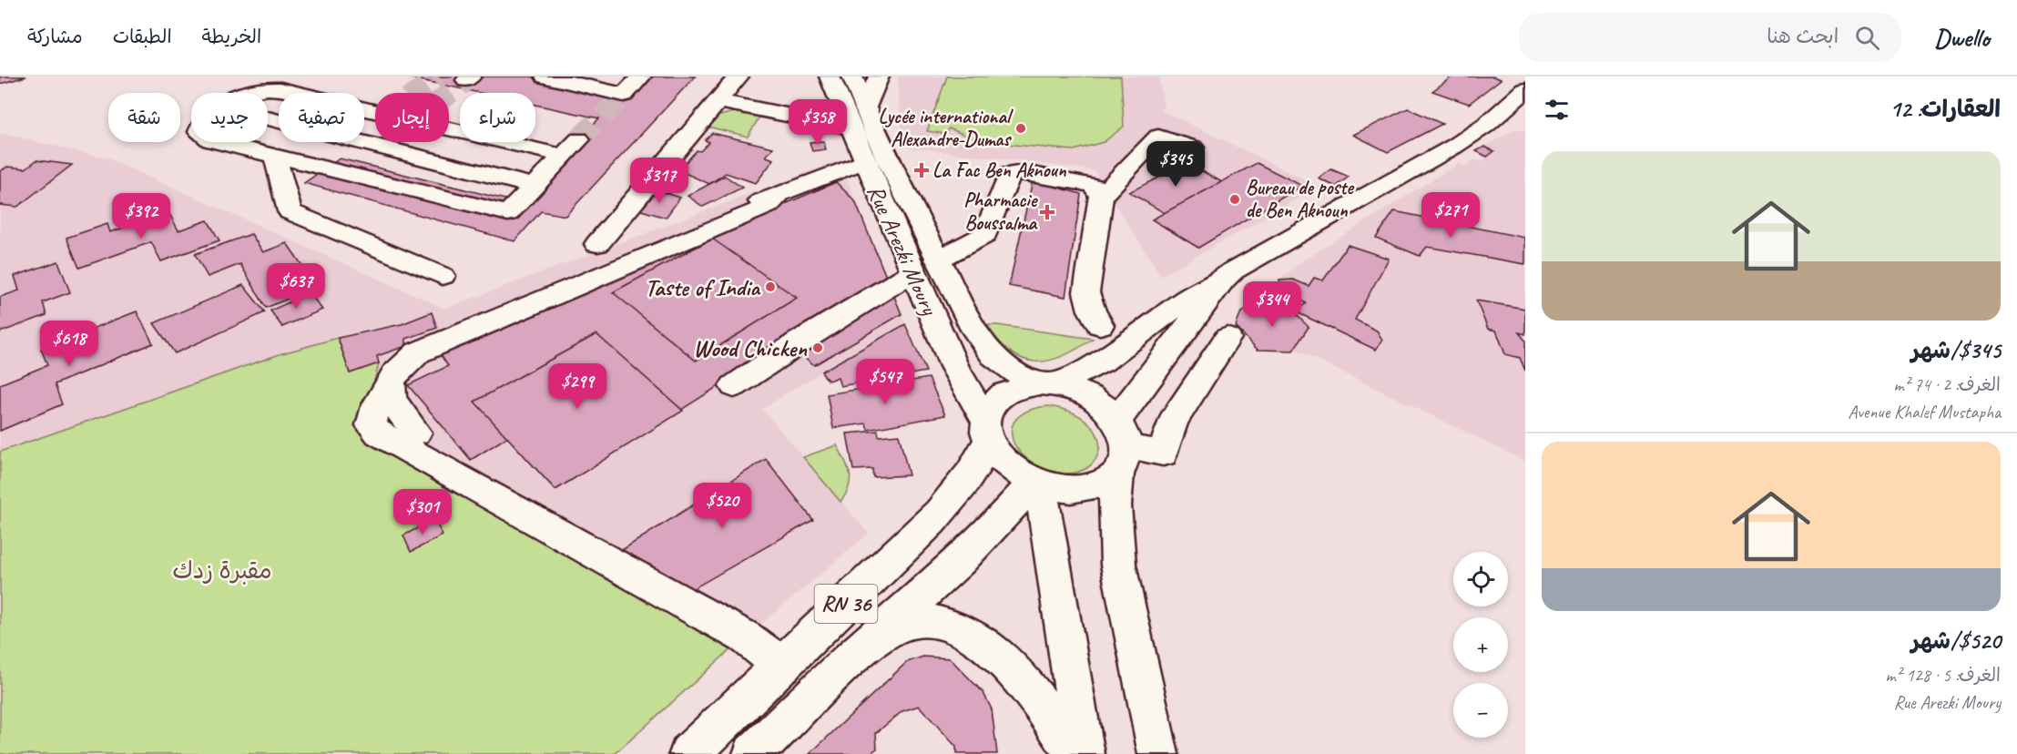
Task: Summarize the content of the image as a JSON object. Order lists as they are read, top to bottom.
{
  "streets": {
    "main road": ["Rue Arezki Moury", "RN 36"]
  },
  "crossings": [
    ["Rue Arezki Moury", "RN 36"]
  ],
  "parks": ["مقبرة زدك"],
  "places": {
    "other": [
      "Lycée international Alexandre-Dumas",
      "Bureau de poste de Ben Aknoun",
      "Taste of India",
      "Wood Chicken"
    ],
    "health": ["La Fac Ben Aknoun", "Pharmacie Boussalma"]
  },
  "page": {
    "header": "Dwello",
    "search": "ابحث هنا",
    "nav": ["الخريطة", "الطبقات", "مشاركة"],
    "heading": "العقارات: 12",
    "chip": [
      "شراء",
      "إيجار",
      "تصفية",
      "جديد",
      "شقة"
    ],
    "price": [
      "$358",
      "$345",
      "$317",
      "$271",
      "$392",
      "$637",
      "$344",
      "$618",
      "$547",
      "$299",
      "$520",
      "$301"
    ],
    "list": [
      {
        "name": "$345/شهر",
        "note": "الغرف: 2 · 74 m² · Avenue Khalef Mustapha"
      },
      {
        "name": "$520/شهر",
        "note": "الغرف: 5 · 128 m² · Rue Arezki Moury"
      }
    ],
    "map_buttons": ["+", "−"]
  }
}
